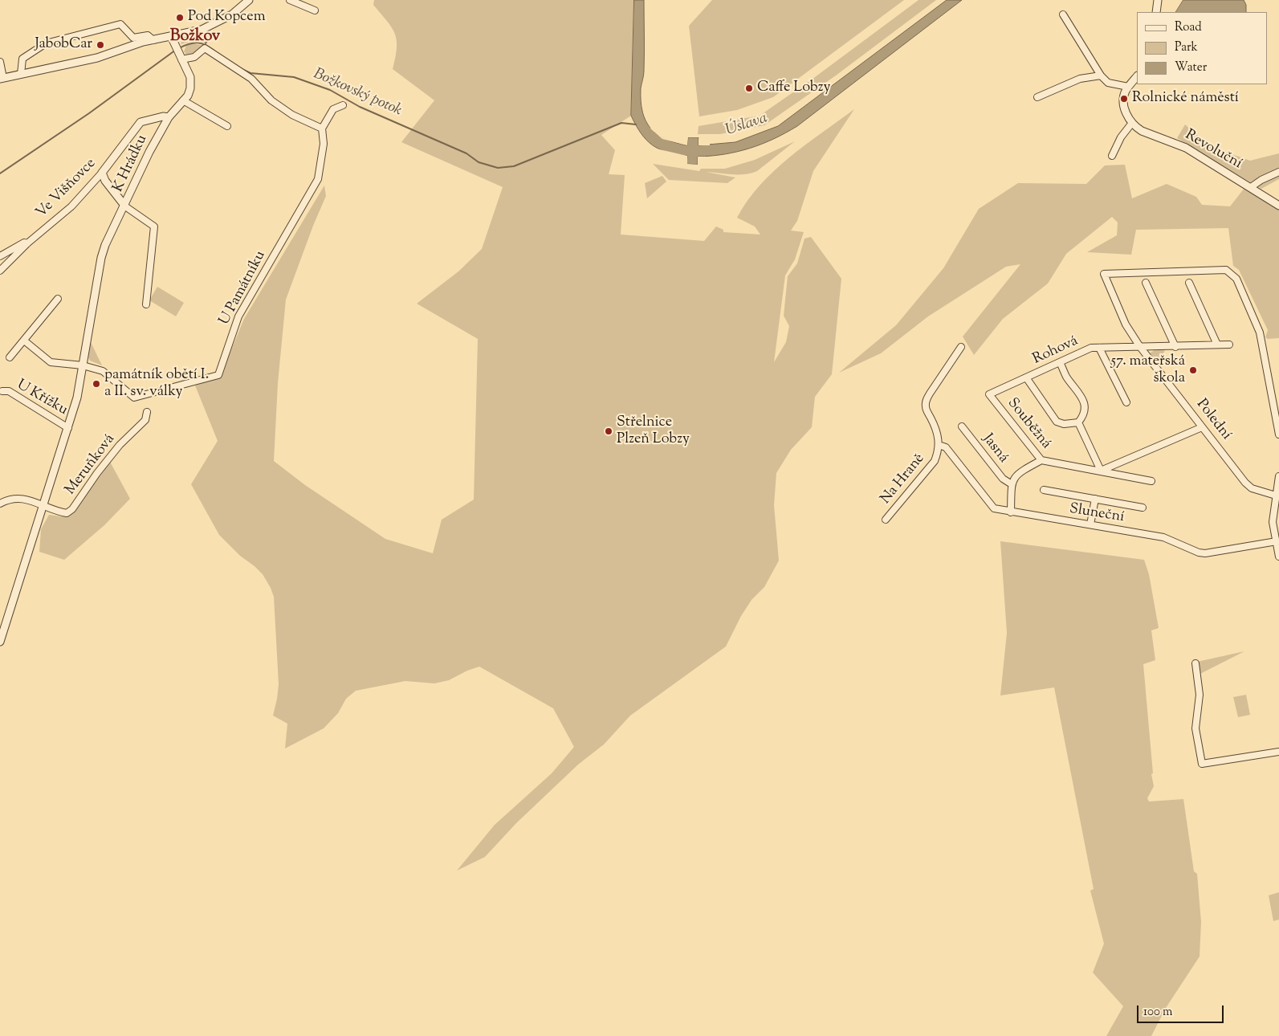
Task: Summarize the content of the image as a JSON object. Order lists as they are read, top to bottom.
{
  "streets": {
    "street": [
      "Revoluční",
      "K Hrádku",
      "Ve Višňovce",
      "U Památníku",
      "Rohová",
      "U Křížku",
      "Polední",
      "Souběžná",
      "Jasná",
      "Meruňková",
      "Na Hraně",
      "Sluneční"
    ]
  },
  "crossings": [
    ["K Hrádku", "Ve Višňovce"],
    ["Rohová", "Souběžná"],
    ["Na Hraně", "Sluneční"]
  ],
  "districts": ["Božkov"],
  "water": ["Božkovský potok", "Úslava"],
  "places": [
    "Pod Kopcem",
    "JabobCar",
    "Caffe Lobzy",
    "Rolnické náměstí",
    "57. mateřská škola",
    "památník obětí I. a II. sv. války",
    "Střelnice Plzeň Lobzy"
  ],
  "legend": ["Road", "Park", "Water"],
  "scale_bar": "100 m"
}
